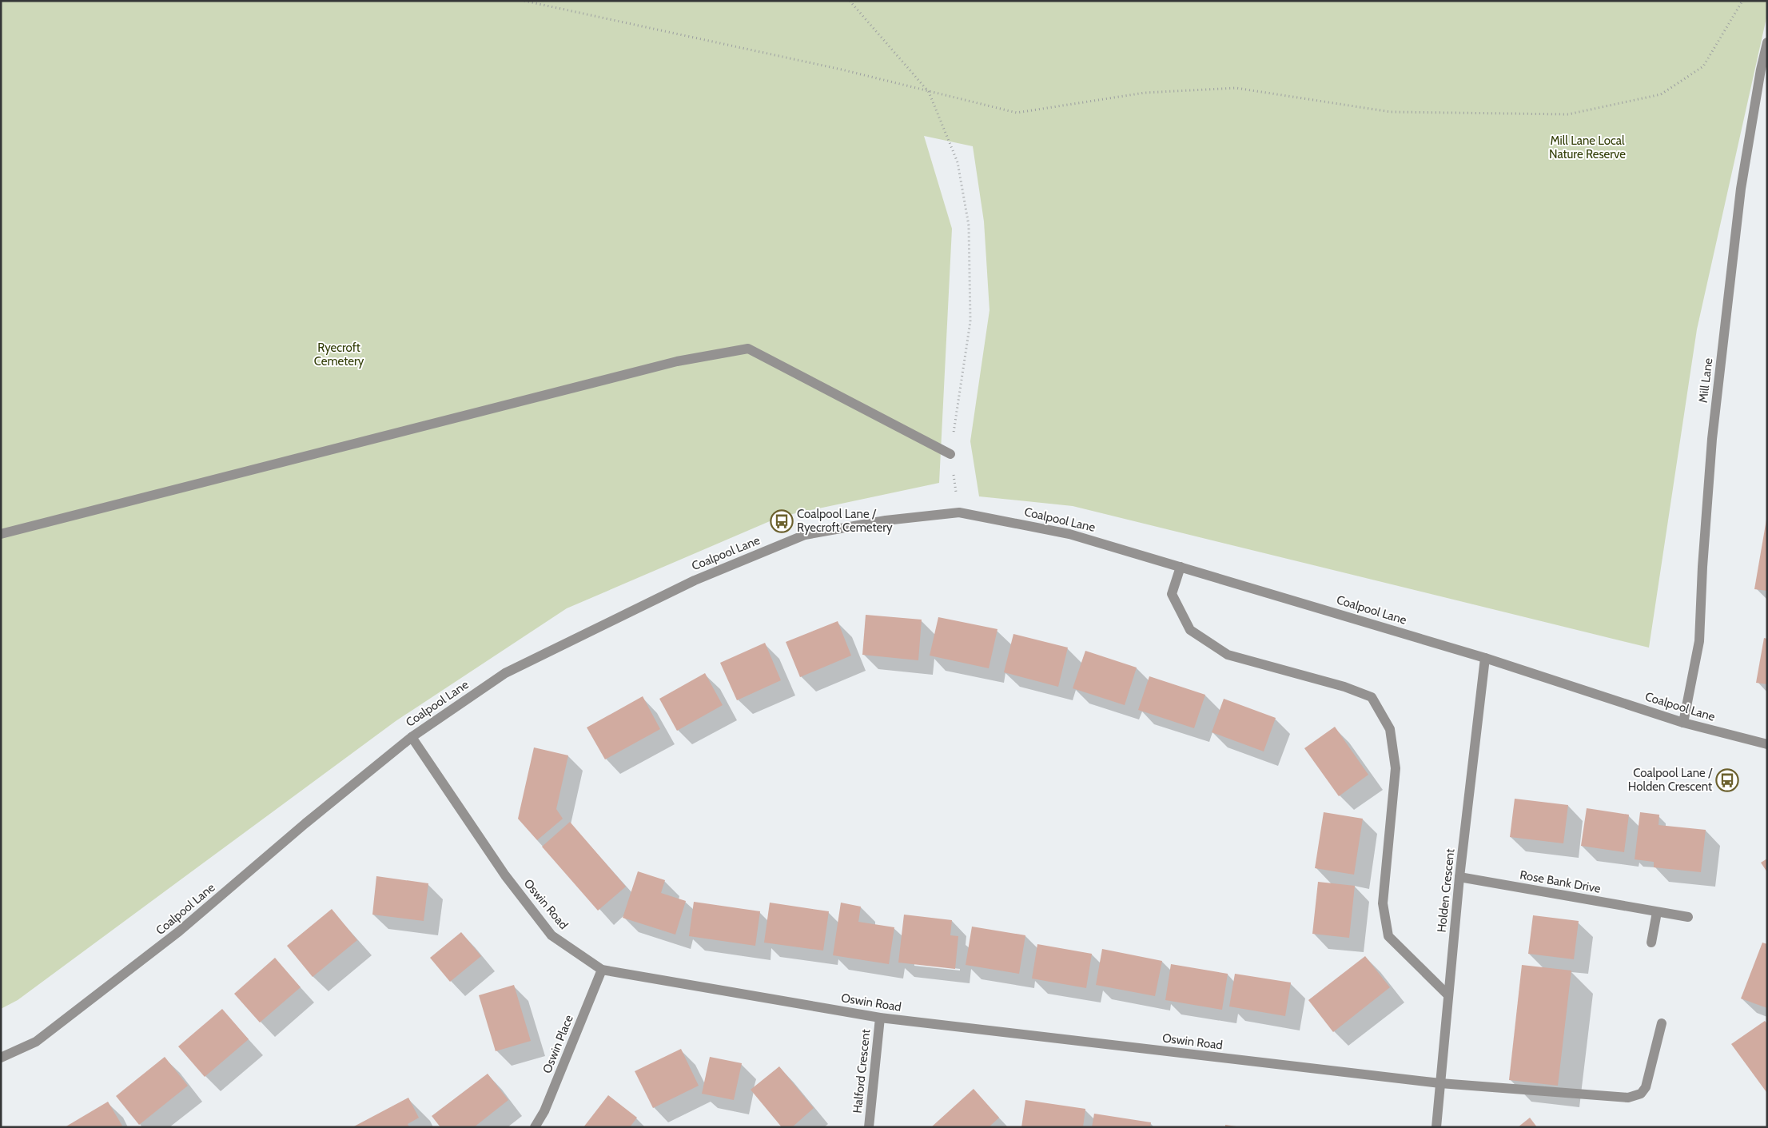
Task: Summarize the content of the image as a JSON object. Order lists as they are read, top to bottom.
{
  "streets": {
    "street": [
      "Mill Lane",
      "Coalpool Lane",
      "Rose Bank Drive",
      "Holden Crescent",
      "Oswin Road",
      "Oswin Place",
      "Halford Crescent"
    ]
  },
  "crossings": [
    ["Mill Lane", "Coalpool Lane"],
    ["Coalpool Lane", "Holden Crescent"],
    ["Coalpool Lane", "Oswin Road"],
    ["Rose Bank Drive", "Holden Crescent"],
    ["Holden Crescent", "Oswin Road"],
    ["Oswin Road", "Oswin Place"],
    ["Oswin Road", "Halford Crescent"]
  ],
  "parks": ["Mill Lane Local Nature Reserve", "Ryecroft Cemetery"],
  "places": {
    "bus stop": ["Coalpool Lane / Ryecroft Cemetery", "Coalpool Lane / Holden Crescent"]
  }
}
